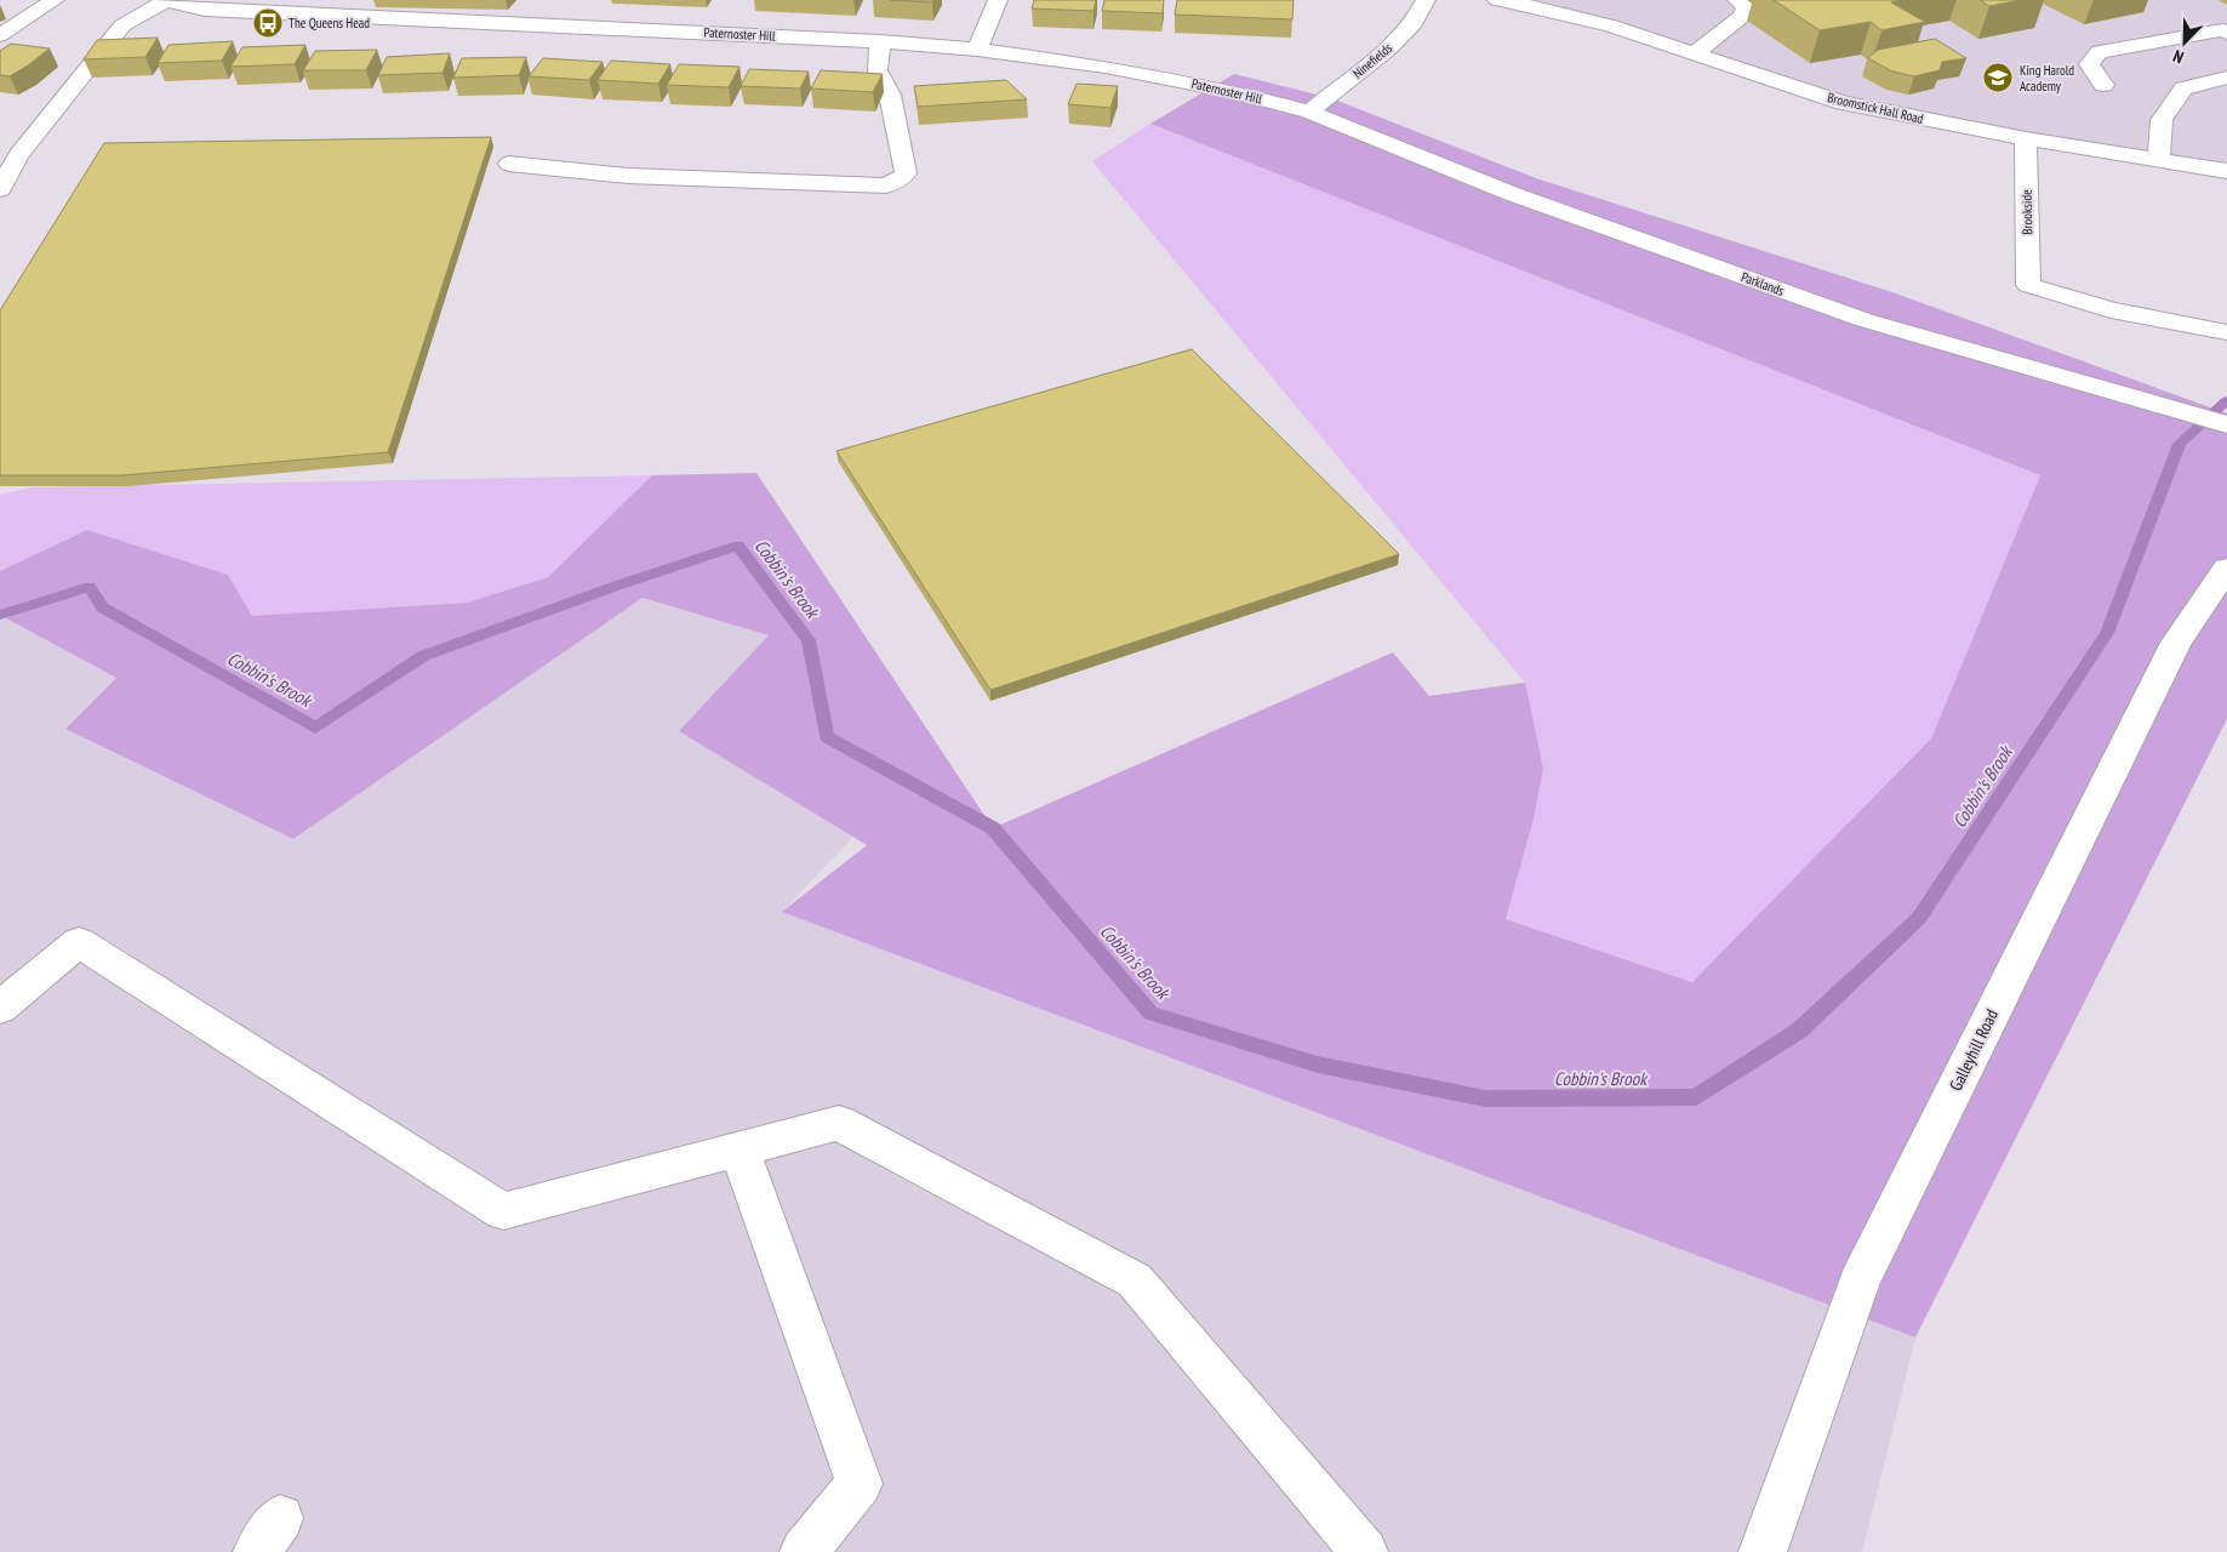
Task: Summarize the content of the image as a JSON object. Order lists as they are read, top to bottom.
{
  "streets": {
    "street": [
      "Paternoster Hill",
      "Ninefields",
      "Broomstick Hall Road",
      "Brookside",
      "Parklands",
      "Galleyhill Road"
    ]
  },
  "crossings": [
    ["Paternoster Hill", "Ninefields"],
    ["Paternoster Hill", "Parklands"],
    ["Ninefields", "Parklands"],
    ["Broomstick Hall Road", "Brookside"]
  ],
  "water": ["Cobbin's Brook"],
  "places": {
    "bus stop": ["The Queens Head"],
    "school or university": ["King Harold Academy"]
  },
  "north": "bottom left"
}
